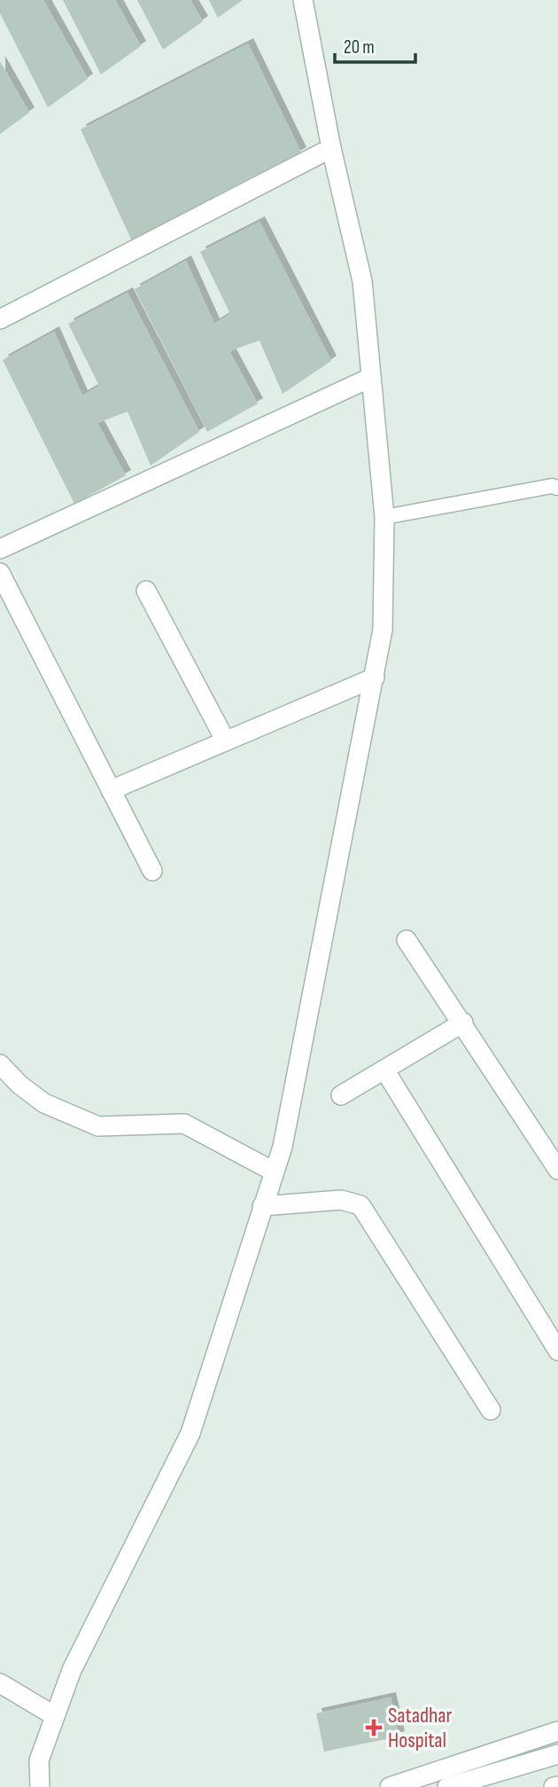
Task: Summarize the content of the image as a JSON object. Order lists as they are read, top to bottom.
{
  "places": {
    "health": ["Satadhar Hospital"]
  },
  "scale_bar": "20 m"
}
